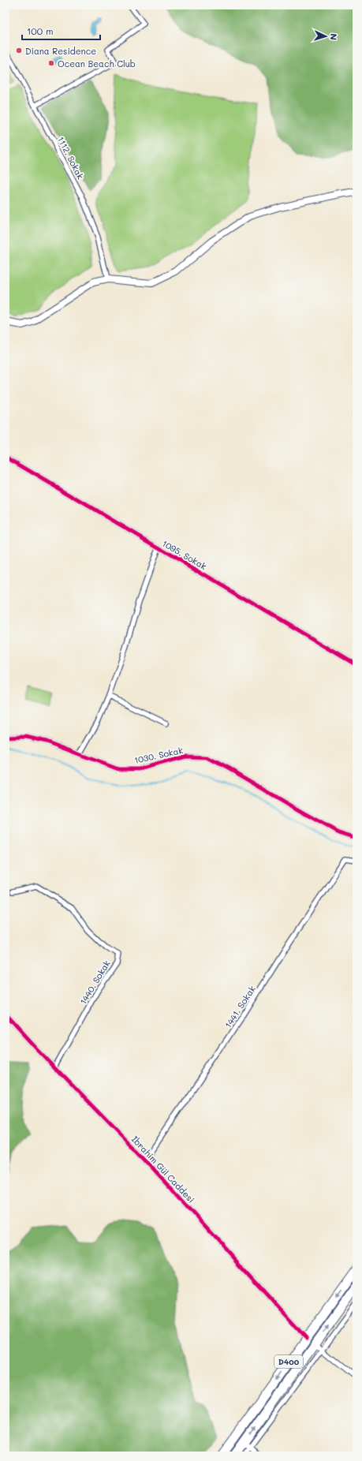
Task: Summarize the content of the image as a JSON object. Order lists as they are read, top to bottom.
{
  "streets": {
    "highway": ["D400"],
    "street": [
      "1112. Sokak",
      "1095. Sokak",
      "1030. Sokak",
      "1440. Sokak",
      "1441. Sokak",
      "Ibrahim Gül Caddesi"
    ]
  },
  "crossings": [
    ["1440. Sokak", "Ibrahim Gül Caddesi"],
    ["1441. Sokak", "Ibrahim Gül Caddesi"],
    ["Ibrahim Gül Caddesi", "D400"]
  ],
  "places": ["Diana Residence", "Ocean Beach Club"],
  "scale_bar": "100 m",
  "north": "right"
}
